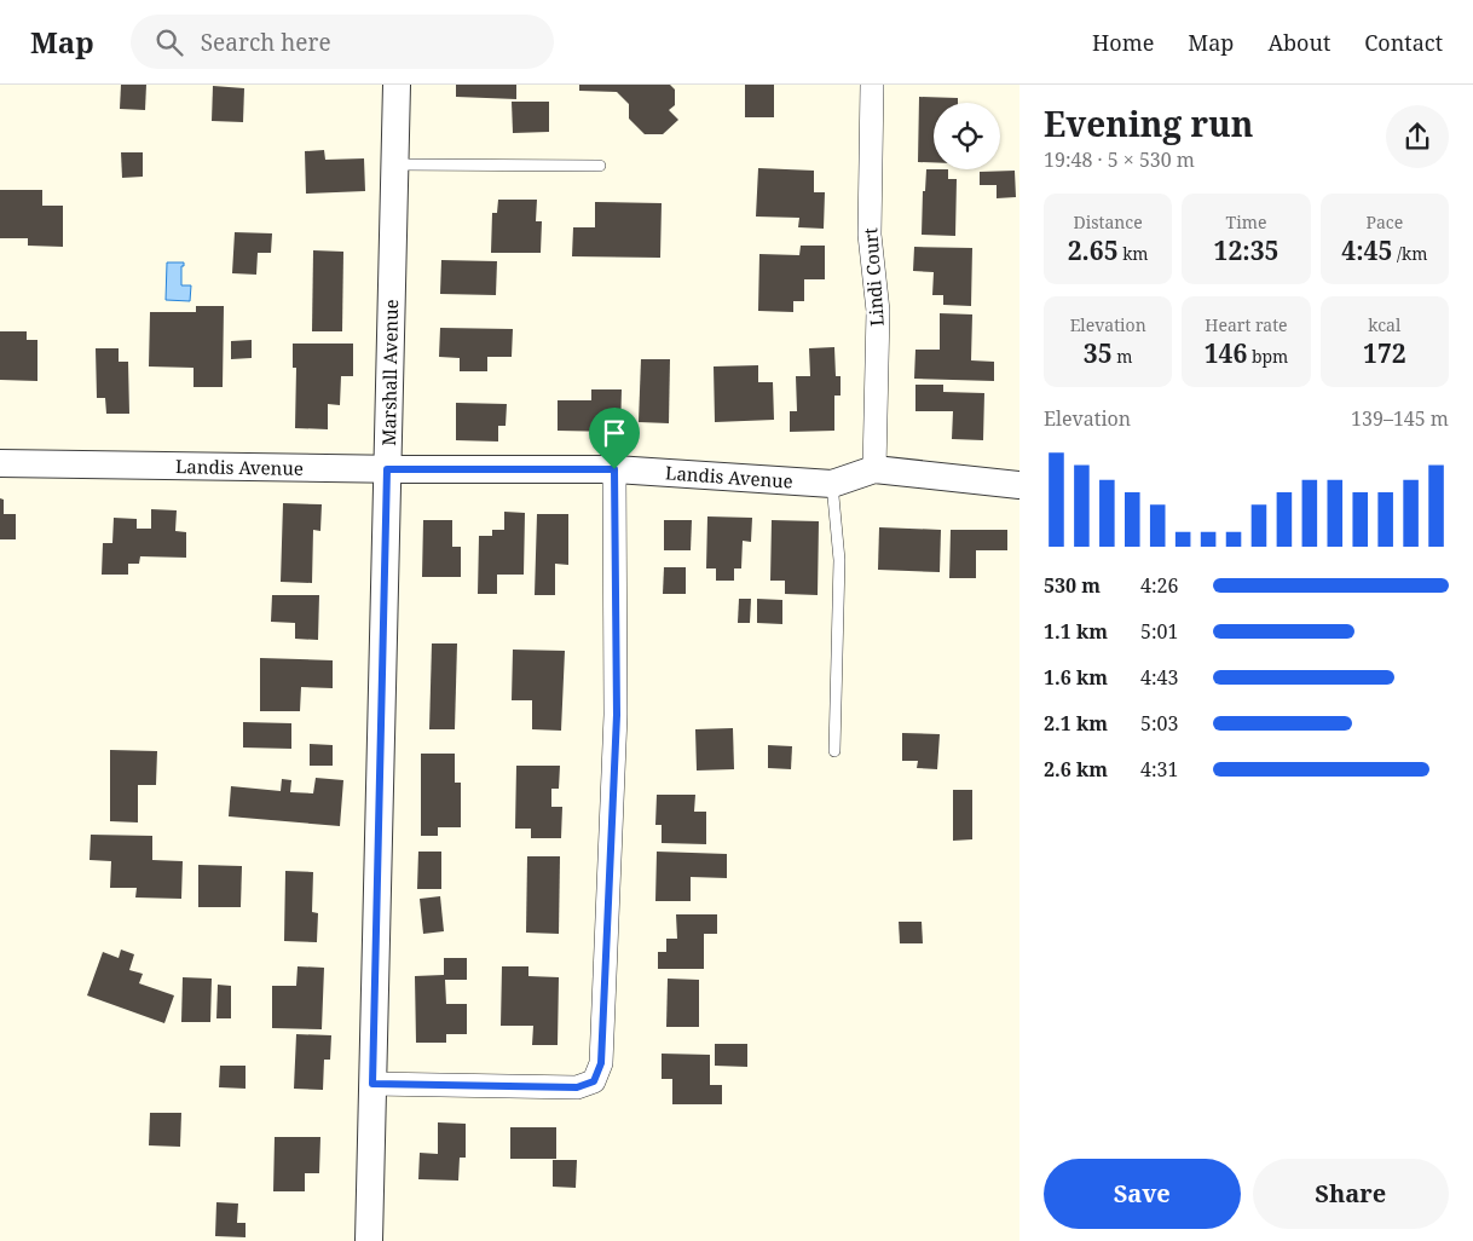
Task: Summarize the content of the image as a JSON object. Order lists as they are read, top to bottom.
{
  "streets": {
    "street": ["Lindi Court", "Marshall Avenue", "Landis Avenue"]
  },
  "crossings": [
    ["Lindi Court", "Landis Avenue"],
    ["Marshall Avenue", "Landis Avenue"]
  ],
  "page": {
    "header": "Map",
    "search": "Search here",
    "nav": [
      "Home",
      "Map",
      "About",
      "Contact"
    ],
    "heading": ["Evening run", "19:48 · 5 × 530 m"],
    "stats": [
      ["Distance", "2.65 km"],
      ["Time", "12:35"],
      ["Pace", "4:45 /km"],
      ["Elevation", "35 m"],
      ["Heart rate", "146 bpm"],
      ["kcal", "172"]
    ],
    "chart": ["Elevation", "139–145 m"],
    "list": [
      {
        "name": "530 m",
        "note": "4:26"
      },
      {
        "name": "1.1 km",
        "note": "5:01"
      },
      {
        "name": "1.6 km",
        "note": "4:43"
      },
      {
        "name": "2.1 km",
        "note": "5:03"
      },
      {
        "name": "2.6 km",
        "note": "4:31"
      }
    ],
    "buttons": ["Save", "Share"]
  }
}
